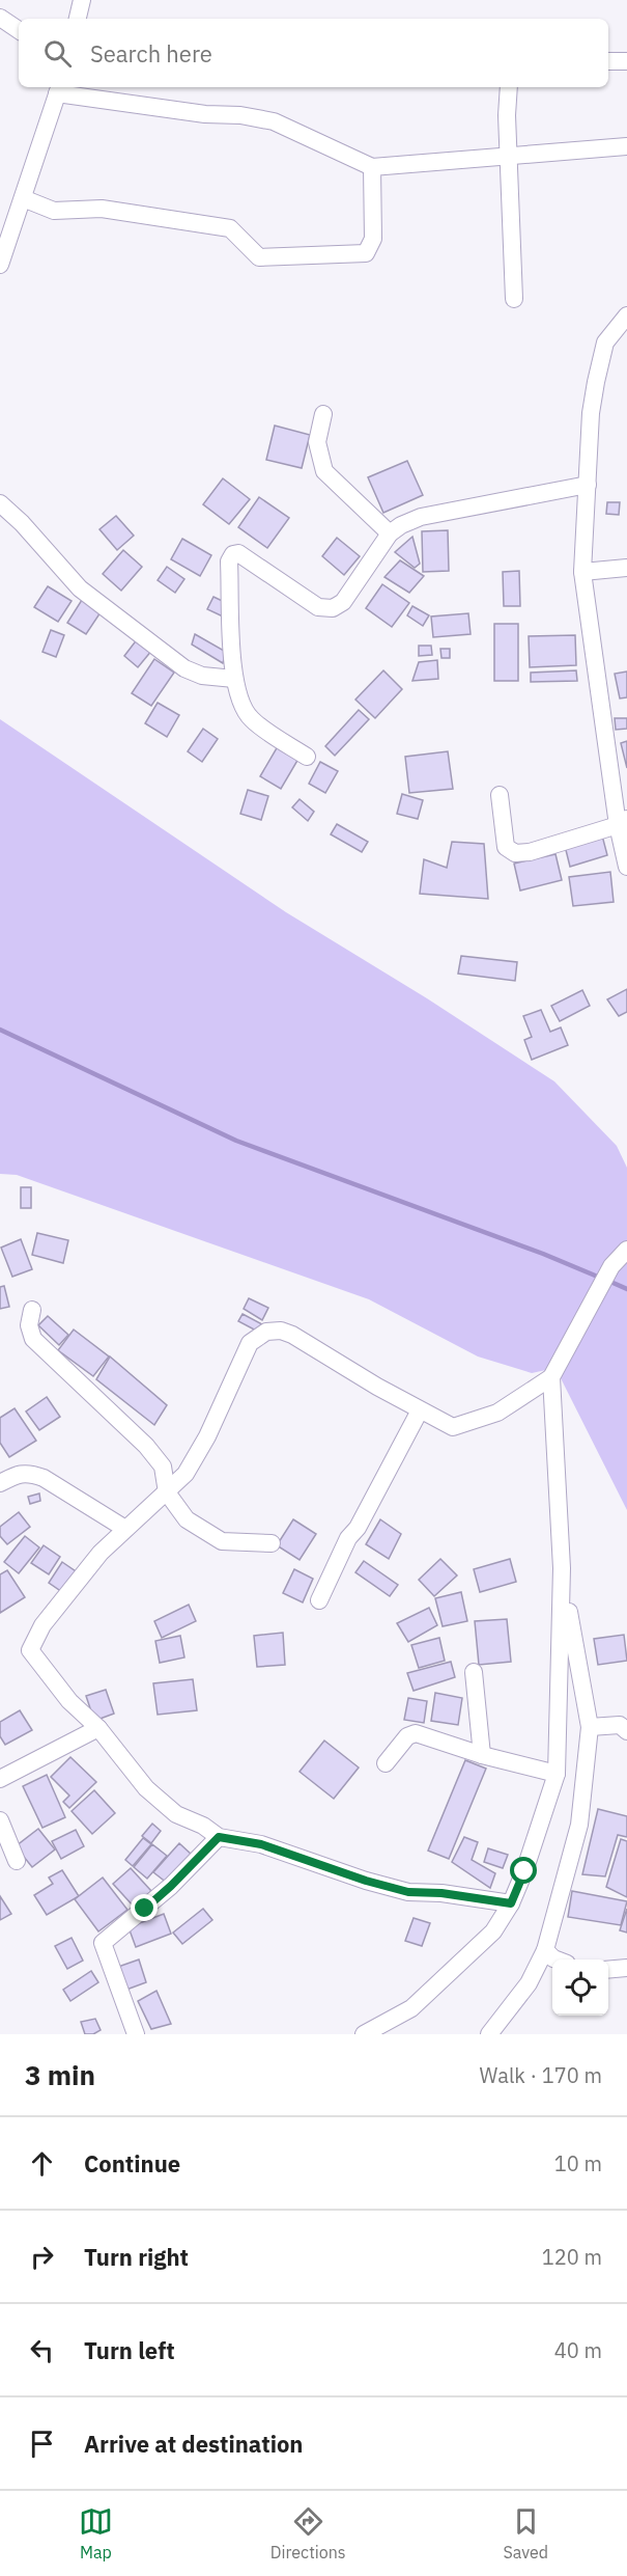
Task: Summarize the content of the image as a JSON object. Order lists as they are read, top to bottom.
{
  "page": {
    "search": "Search here",
    "heading": ["3 min", "Walk · 170 m"],
    "list": [
      ["Continue", "10 m"],
      ["Turn right", "120 m"],
      ["Turn left", "40 m"],
      "Arrive at destination"
    ],
    "nav": ["Map", "Directions", "Saved"]
  }
}
